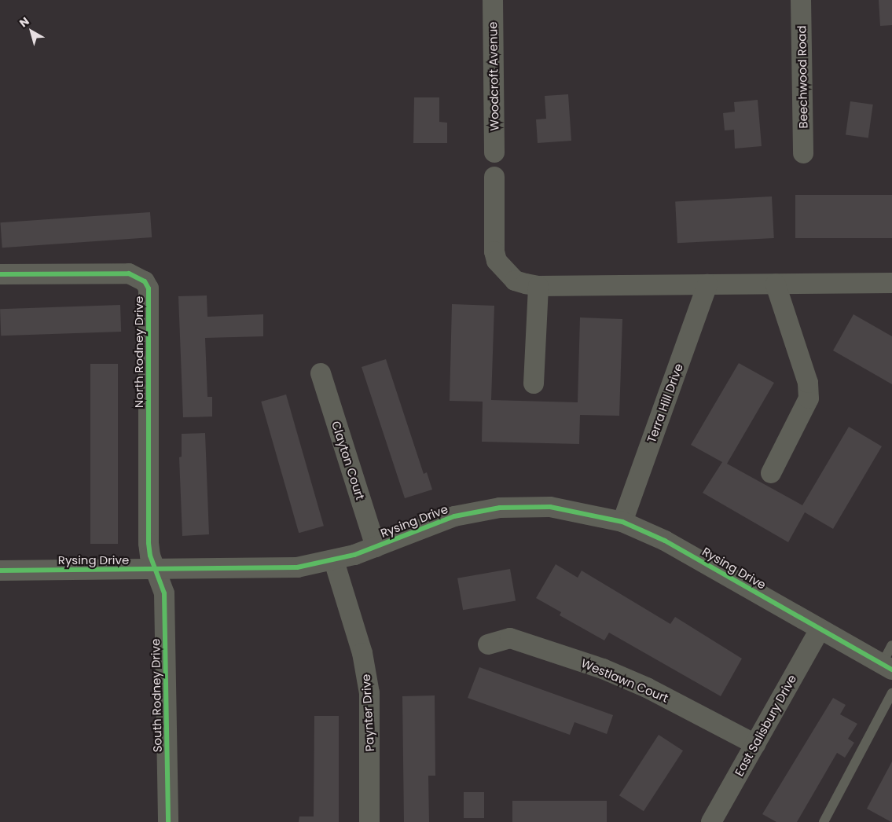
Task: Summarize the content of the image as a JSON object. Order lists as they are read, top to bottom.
{
  "streets": {
    "street": [
      "Woodcroft Avenue",
      "Beechwood Road",
      "North Rodney Drive",
      "Terra Hill Drive",
      "Clayton Court",
      "Rysing Drive",
      "Westlawn Court",
      "South Rodney Drive",
      "Paynter Drive",
      "East Salisbury Drive"
    ]
  },
  "crossings": [
    ["North Rodney Drive", "Rysing Drive"],
    ["North Rodney Drive", "South Rodney Drive"],
    ["Terra Hill Drive", "Rysing Drive"],
    ["Clayton Court", "Rysing Drive"],
    ["Rysing Drive", "South Rodney Drive"],
    ["Rysing Drive", "Paynter Drive"],
    ["Rysing Drive", "East Salisbury Drive"],
    ["Westlawn Court", "East Salisbury Drive"]
  ],
  "north": "top left"
}
